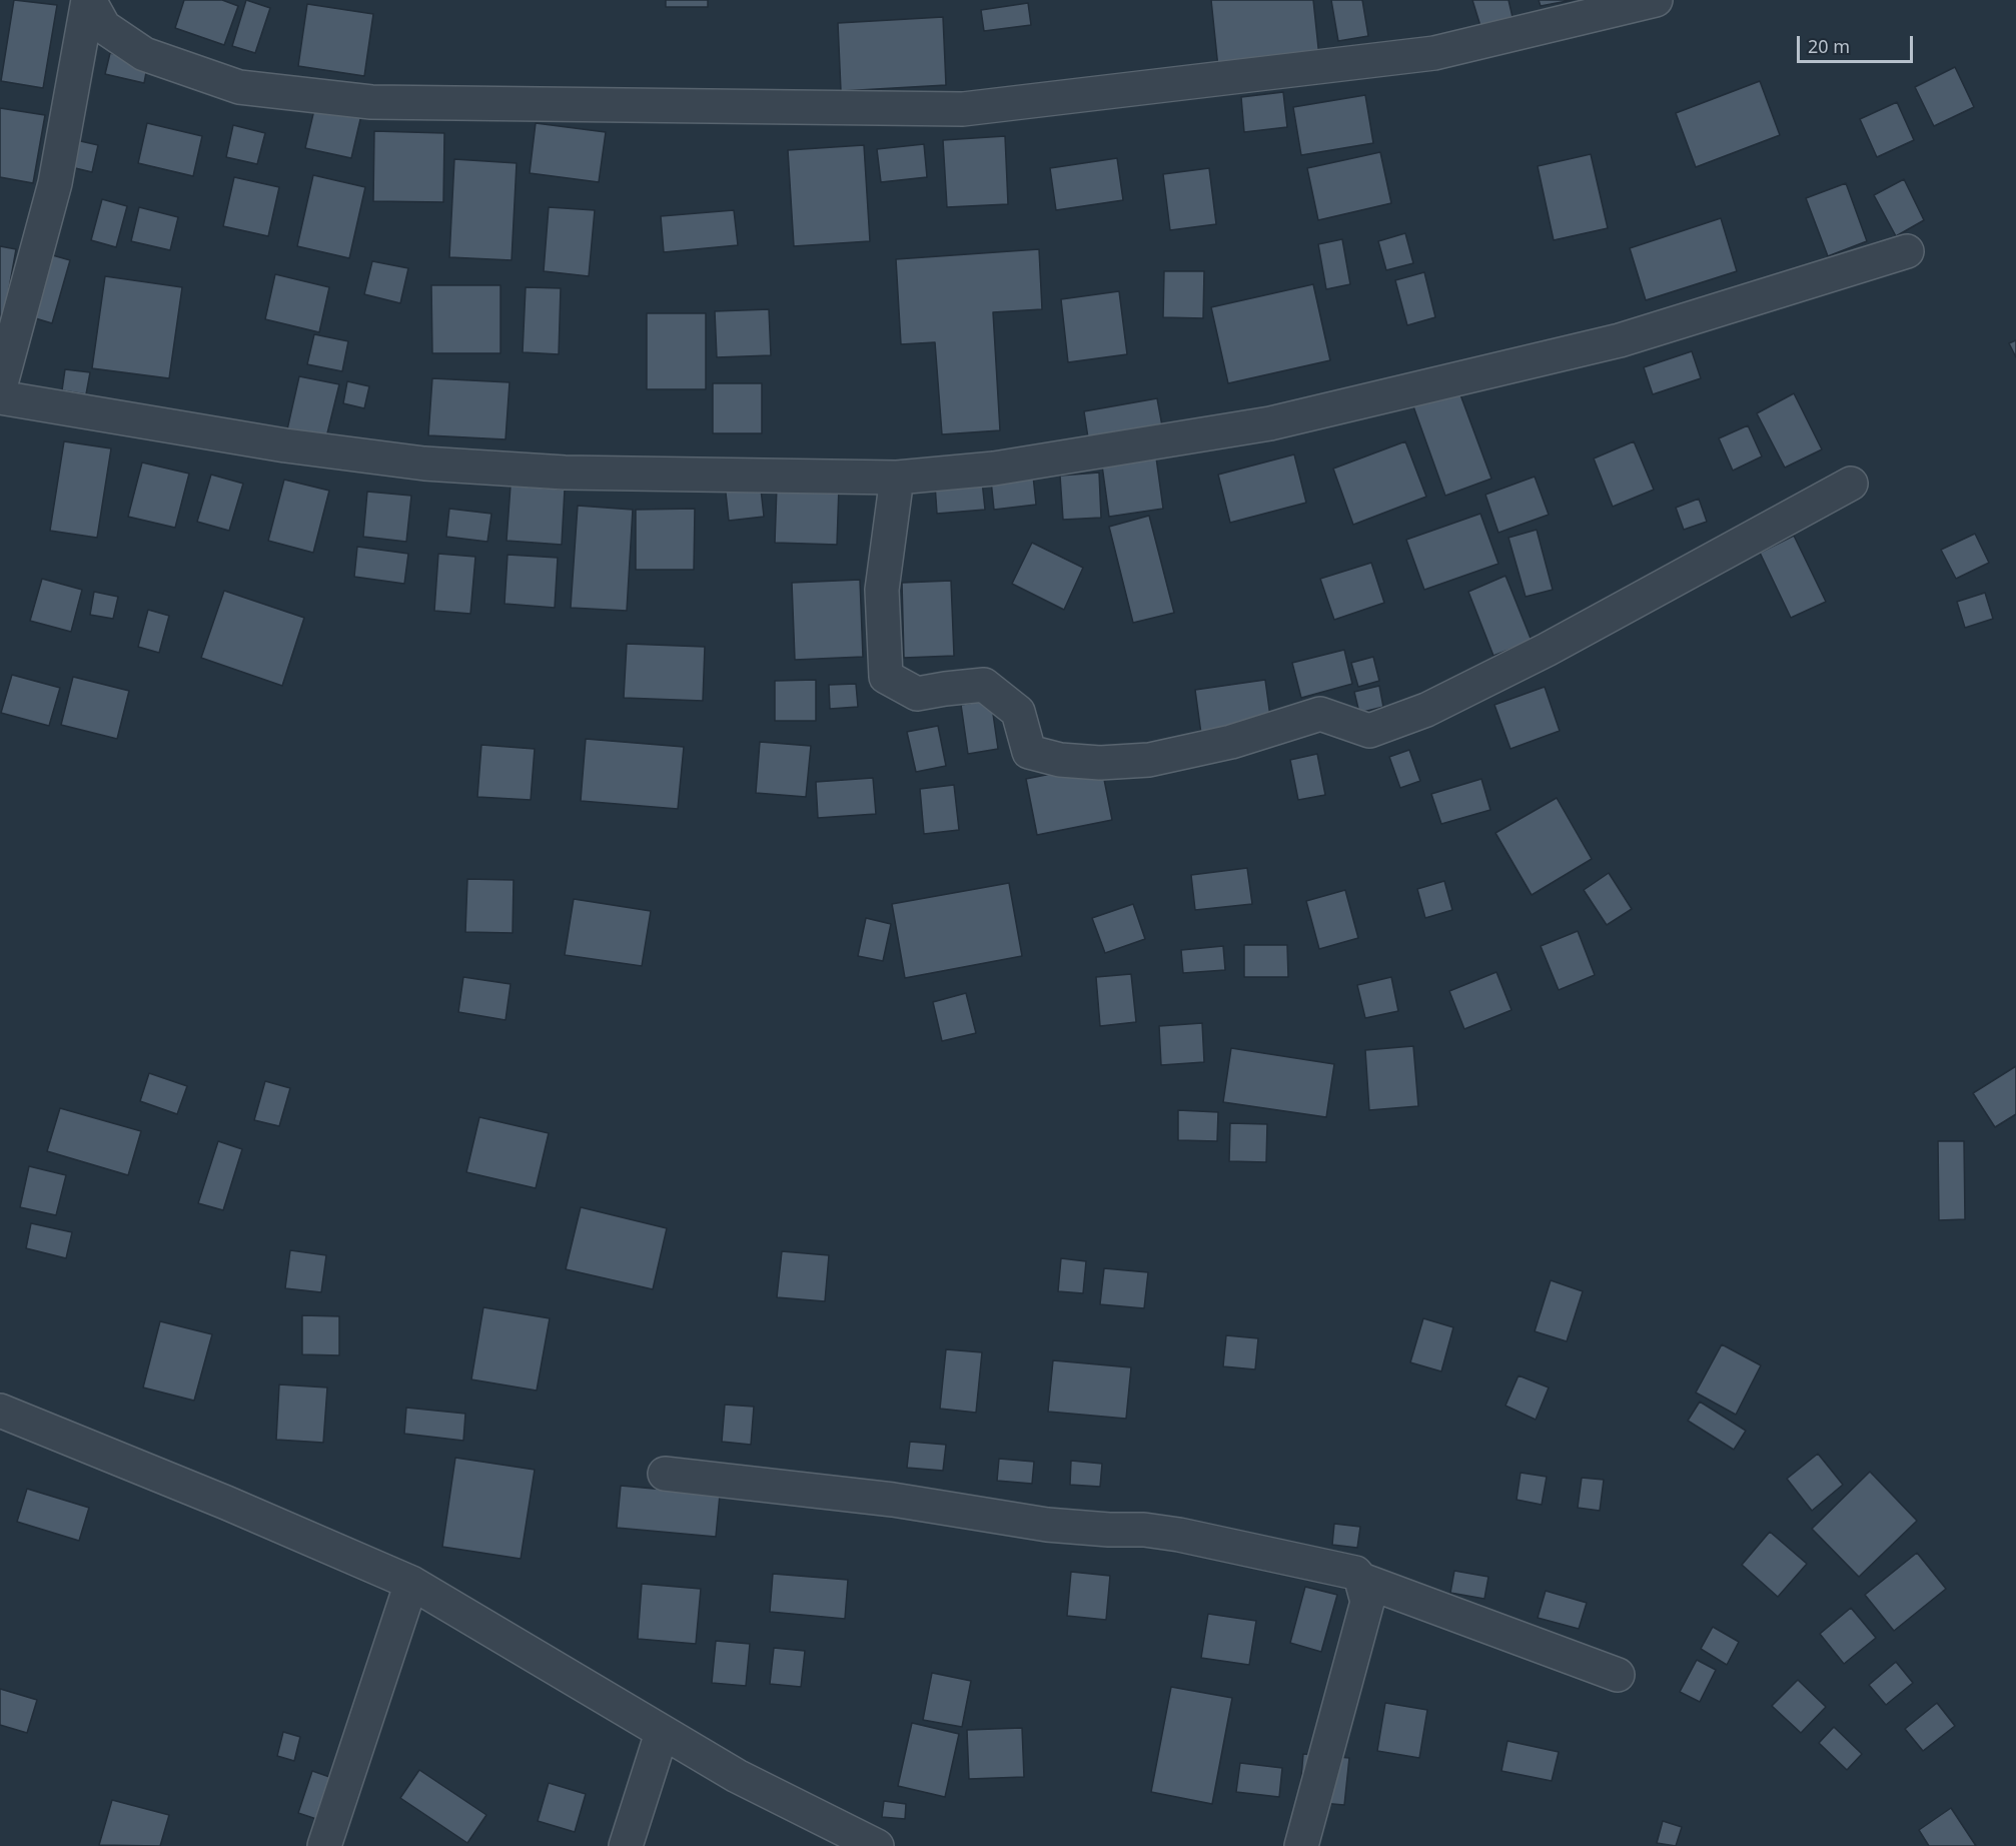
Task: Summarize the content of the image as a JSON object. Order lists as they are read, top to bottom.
{
  "scale_bar": "20 m"
}
